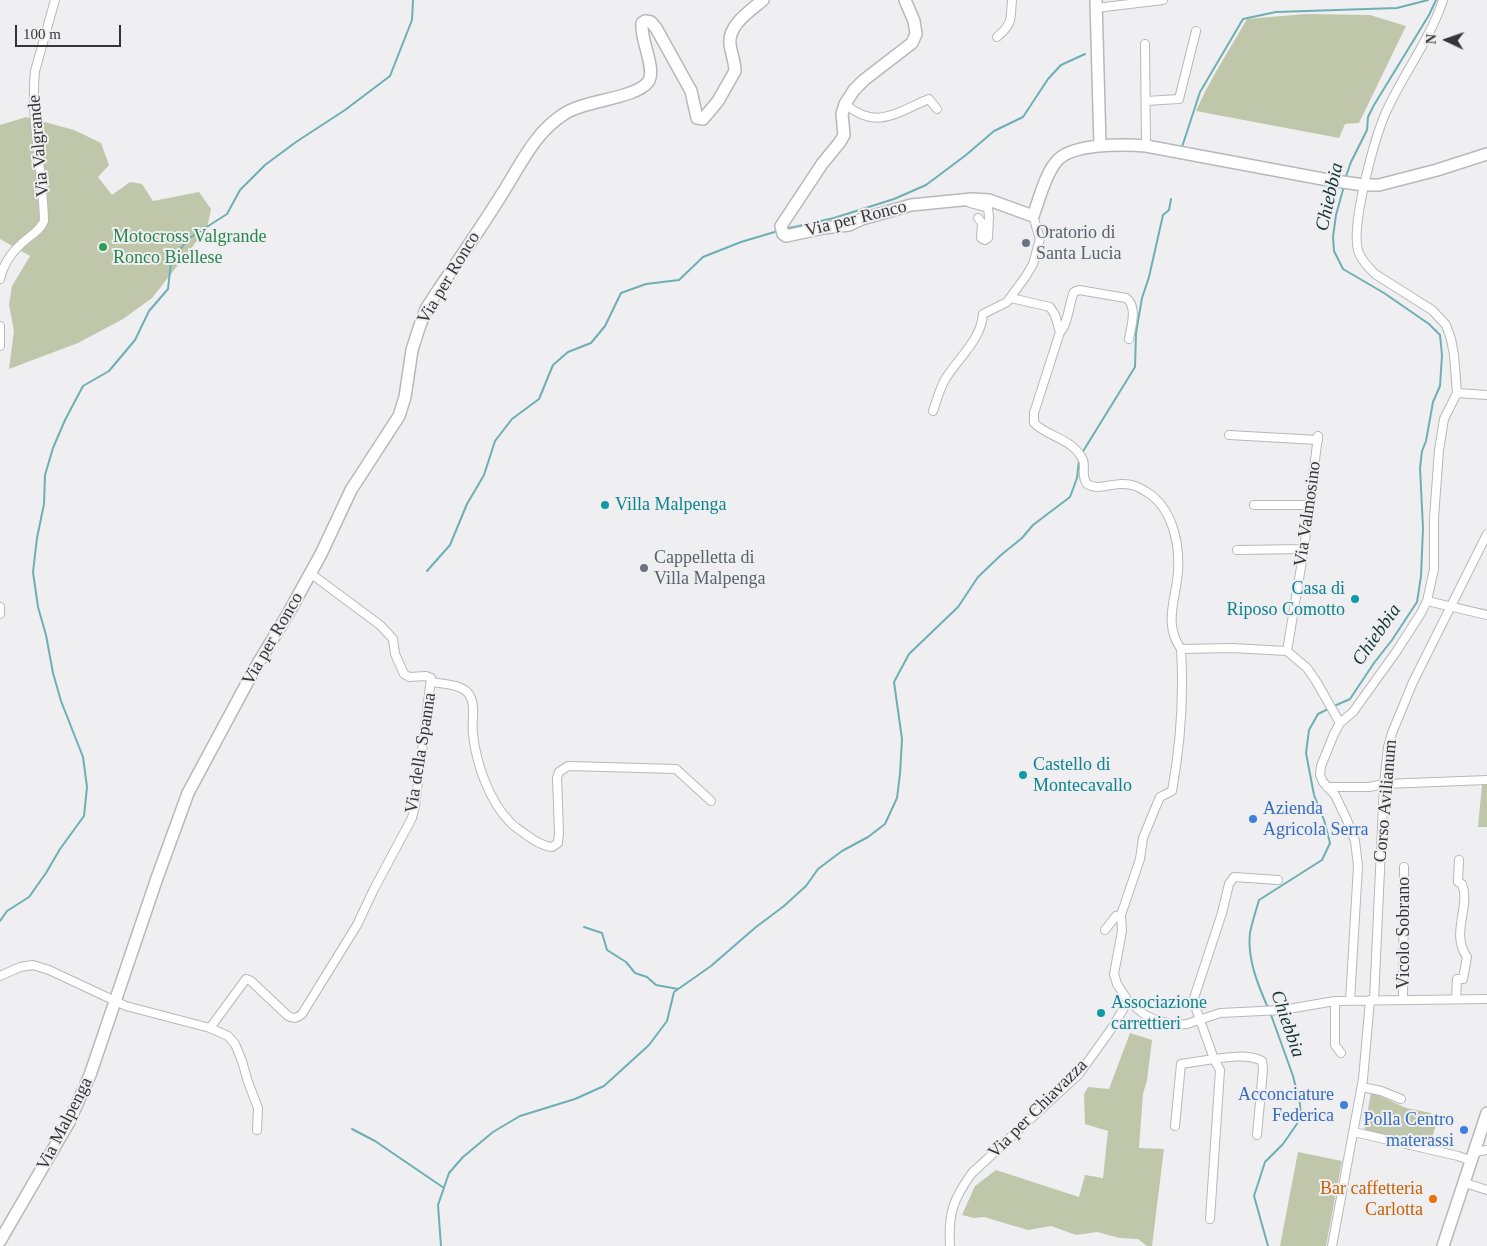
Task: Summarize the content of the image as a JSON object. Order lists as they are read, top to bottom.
{
  "streets": {
    "street": [
      "Via Valgrande",
      "Via per Ronco",
      "Via Valmosino",
      "Via della Spanna",
      "Corso Avilianum",
      "Vicolo Sobrano",
      "Via per Chiavazza",
      "Via Malpenga"
    ]
  },
  "crossings": [
    ["Via per Ronco", "Via Malpenga"]
  ],
  "water": ["Chiebbia"],
  "places": [
    "Oratorio di Santa Lucia",
    "Motocross Valgrande Ronco Biellese",
    "Villa Malpenga",
    "Cappelletta di Villa Malpenga",
    "Casa di Riposo Comotto",
    "Castello di Montecavallo",
    "Azienda Agricola Serra",
    "Associazione carrettieri",
    "Acconciature Federica",
    "Polla Centro materassi",
    "Bar caffetteria Carlotta"
  ],
  "scale_bar": "100 m",
  "north": "left"
}
